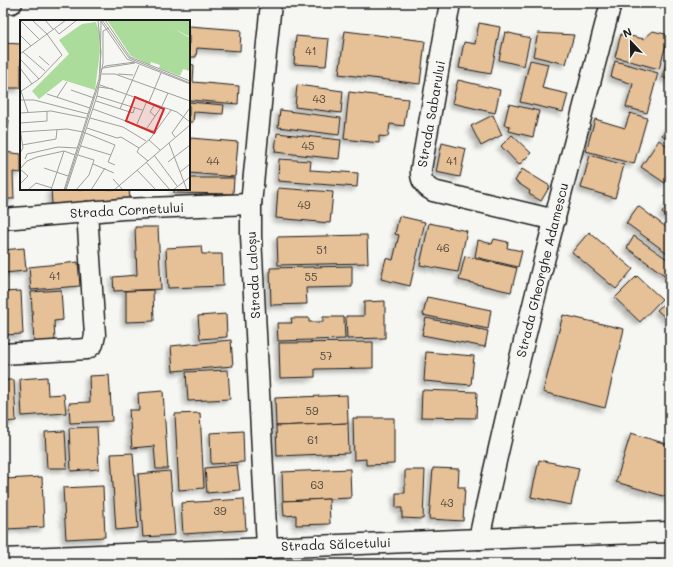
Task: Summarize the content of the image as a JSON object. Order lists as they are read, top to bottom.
{
  "streets": {
    "street": [
      "Strada Sabarului",
      "Strada Cornetului",
      "Strada Gheorghe Adamescu",
      "Strada Laloșu",
      "Strada Sălcetului"
    ]
  },
  "crossings": [
    ["Strada Sabarului", "Strada Gheorghe Adamescu"],
    ["Strada Cornetului", "Strada Laloșu"],
    ["Strada Gheorghe Adamescu", "Strada Sălcetului"],
    ["Strada Laloșu", "Strada Sălcetului"]
  ],
  "house_numbers": [
    "41",
    "43",
    "45",
    "44",
    "41",
    "49",
    "46",
    "51",
    "41",
    "55",
    "57",
    "59",
    "61",
    "63",
    "43",
    "39"
  ],
  "north": "top"
}
